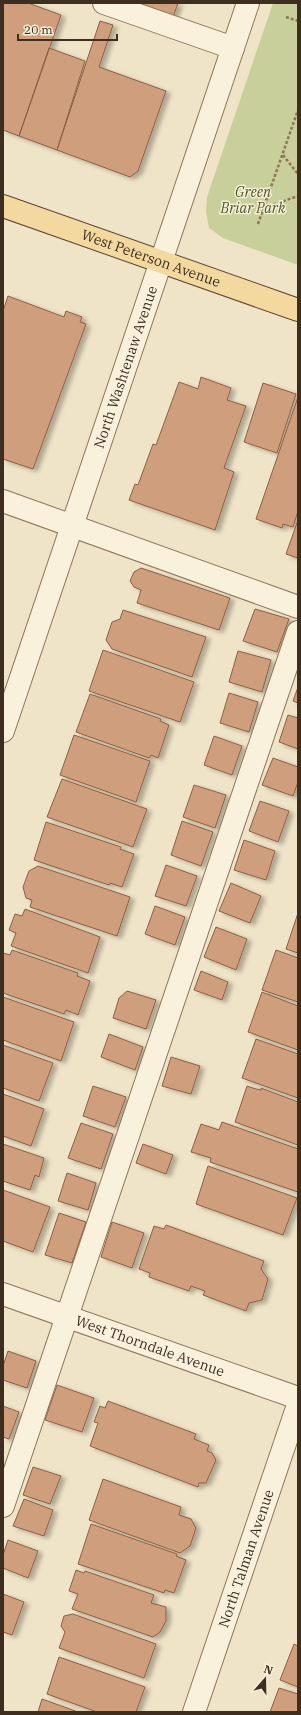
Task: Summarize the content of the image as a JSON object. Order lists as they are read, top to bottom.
{
  "streets": {
    "main road": ["West Peterson Avenue"],
    "street": ["North Washtenaw Avenue", "West Thorndale Avenue", "North Talman Avenue"]
  },
  "crossings": [
    ["West Peterson Avenue", "North Washtenaw Avenue"]
  ],
  "parks": ["Green Briar Park"],
  "scale_bar": "20 m",
  "north": "top"
}
